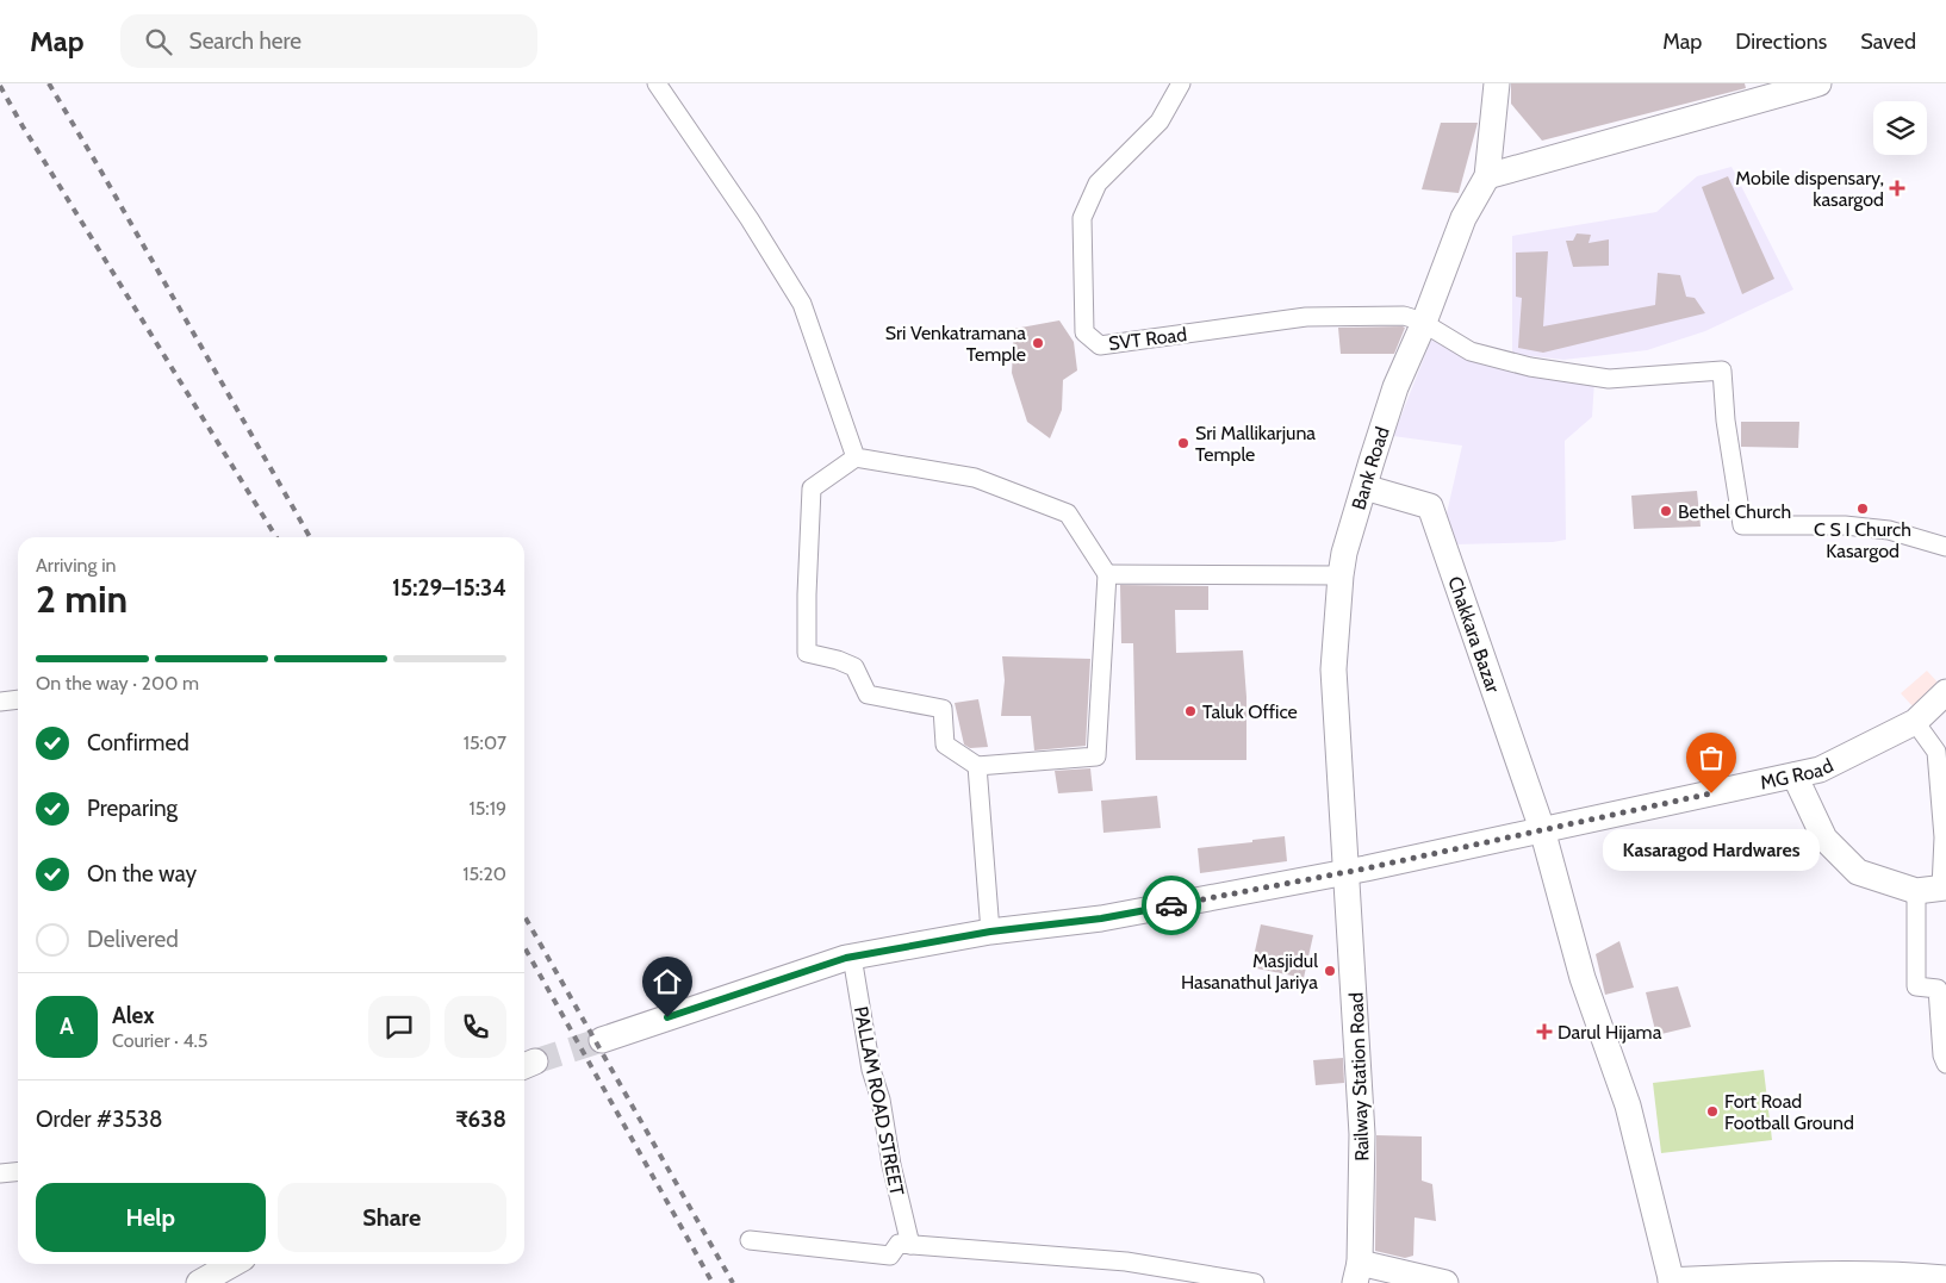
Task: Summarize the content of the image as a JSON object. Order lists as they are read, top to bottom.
{
  "streets": {
    "street": [
      "SVT Road",
      "Bank Road",
      "Chakkara Bazar",
      "MG Road",
      "Railway Station Road",
      "PALLAM ROAD STREET"
    ]
  },
  "crossings": [
    ["SVT Road", "Bank Road"],
    ["Bank Road", "Chakkara Bazar"],
    ["Bank Road", "MG Road"],
    ["Bank Road", "Railway Station Road"],
    ["Chakkara Bazar", "MG Road"],
    ["MG Road", "Railway Station Road"],
    ["MG Road", "PALLAM ROAD STREET"]
  ],
  "places": {
    "health": ["Mobile dispensary, kasargod", "Darul Hijama"],
    "other": [
      "Sri Venkatramana Temple",
      "Sri Mallikarjuna Temple",
      "C S I Church Kasargod",
      "Bethel Church",
      "Taluk Office",
      "Kasaragod Hardwares",
      "Masjidul Hasanathul Jariya",
      "Fort Road Football Ground"
    ]
  },
  "page": {
    "header": "Map",
    "search": "Search here",
    "nav": ["Map", "Directions", "Saved"],
    "heading": ["2 min", "Arriving in", "15:29–15:34"],
    "panel": [
      "Alex",
      "Courier · 4.5",
      "Order #3538",
      "₹638"
    ],
    "bar": "On the way · 200 m",
    "list": [
      ["Confirmed", "15:07"],
      ["Preparing", "15:19"],
      ["On the way", "15:20"],
      "Delivered"
    ],
    "bubble": "Kasaragod Hardwares",
    "round": "A",
    "buttons": ["Help", "Share"]
  }
}
